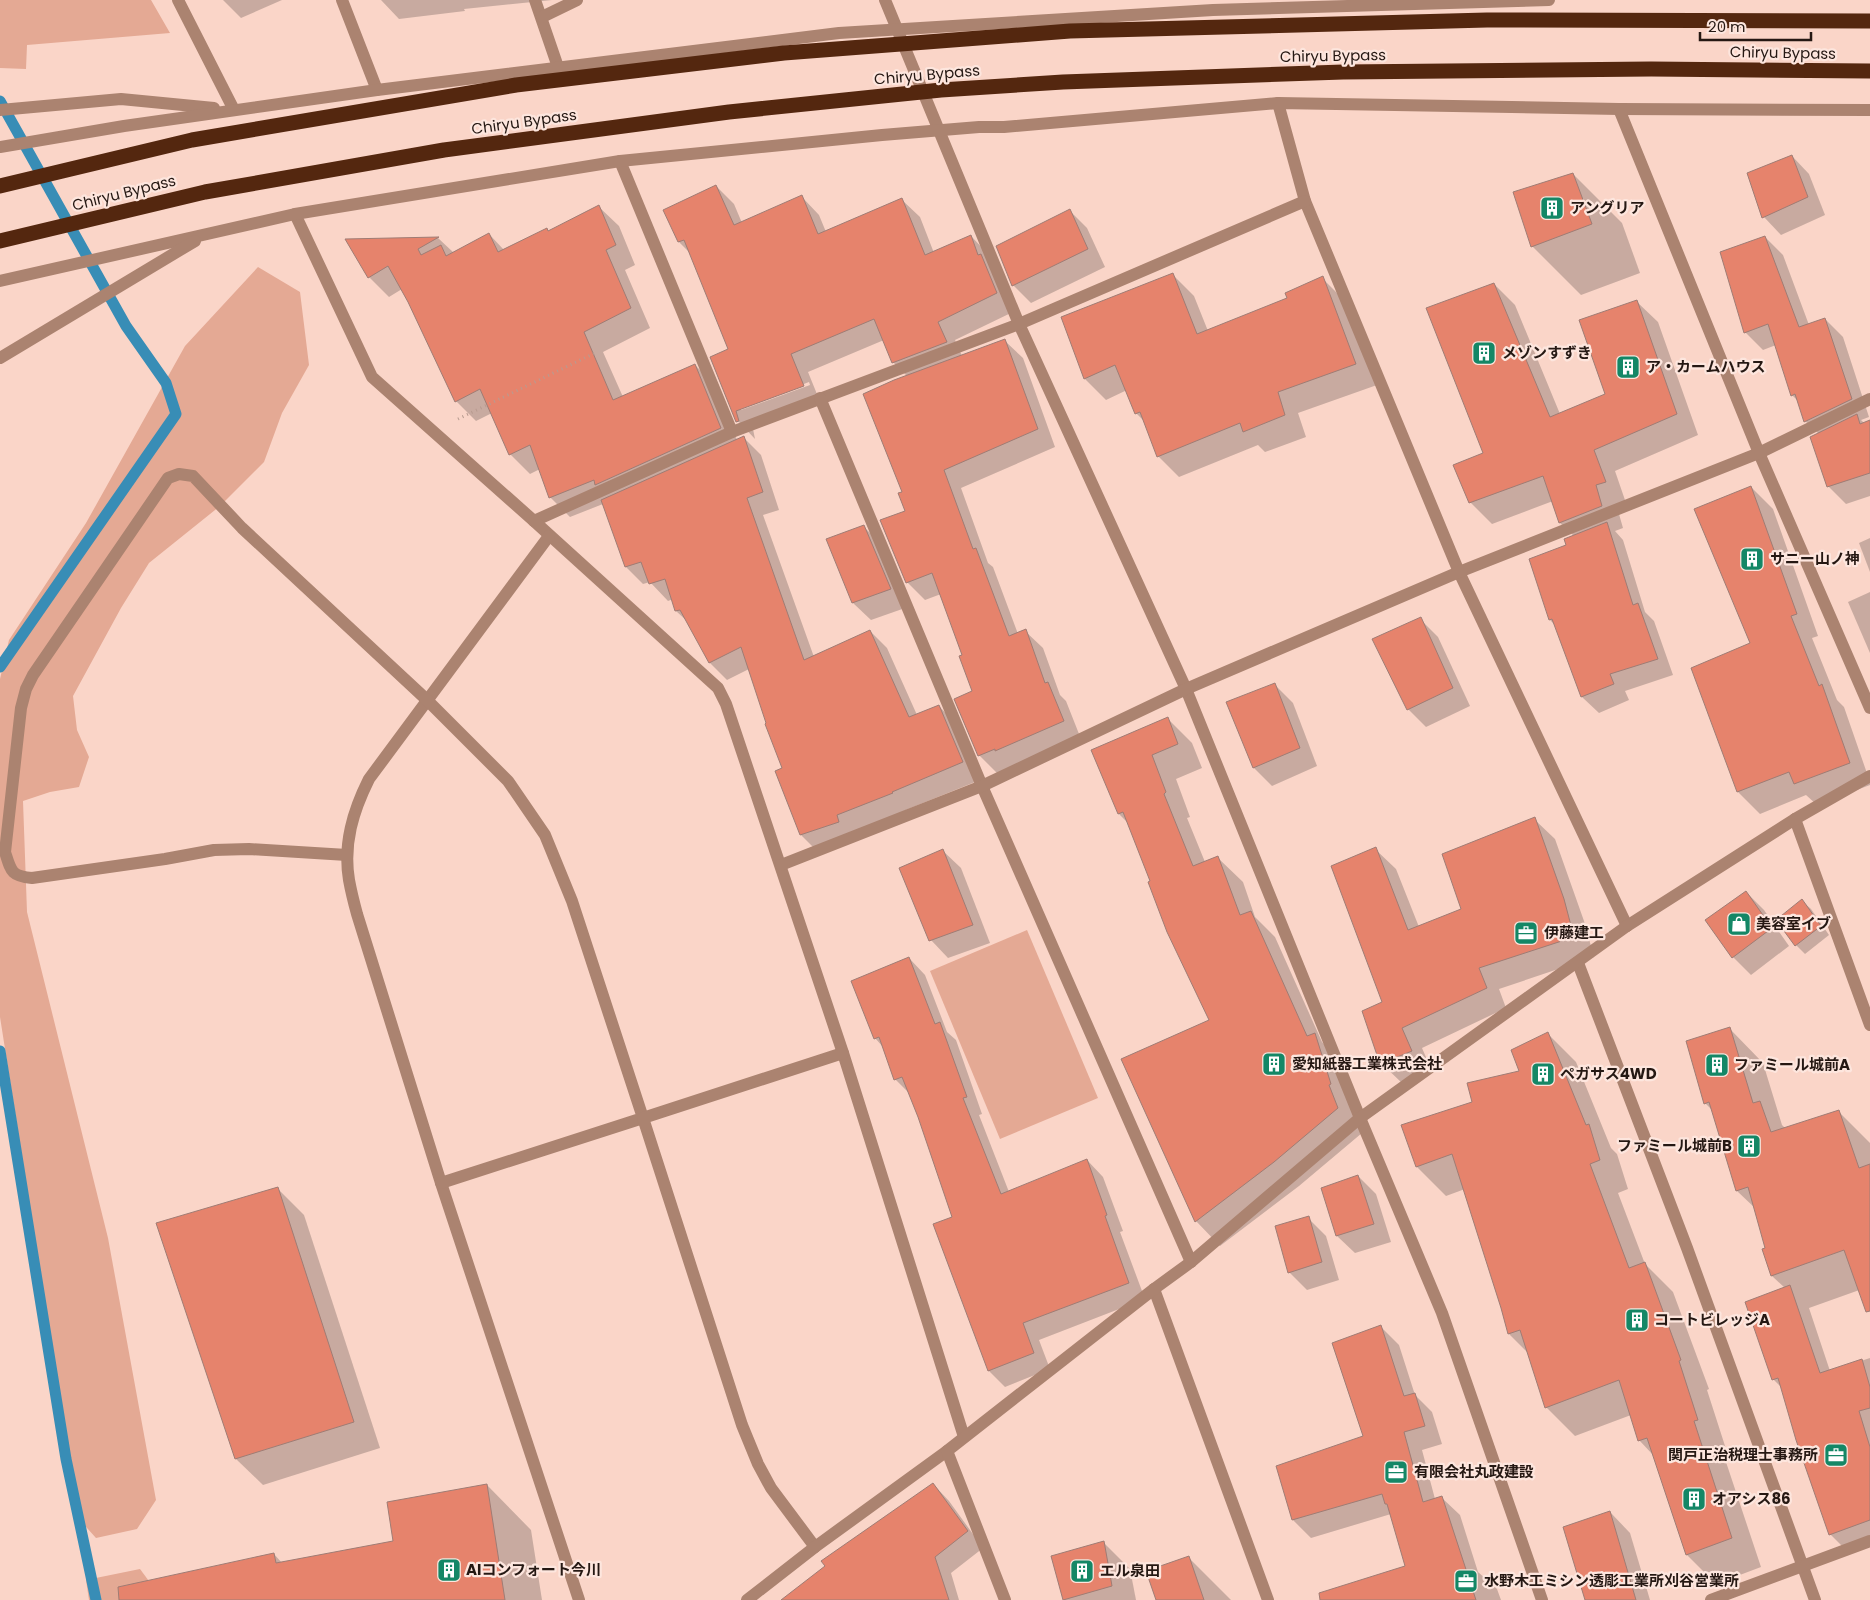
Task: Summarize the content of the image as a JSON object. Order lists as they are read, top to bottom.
{
  "streets": {
    "highway": ["Chiryu Bypass"]
  },
  "places": {
    "building": [
      "アングリア",
      "メゾンすずき",
      "ア・カームハウス",
      "サニー山ノ神",
      "愛知紙器工業株式会社",
      "ファミール城前A",
      "ペガサス4WD",
      "ファミール城前B",
      "コートビレッジA",
      "オアシス86",
      "AIコンフォート今川",
      "エル泉田"
    ],
    "shop": ["美容室イブ"],
    "office": [
      "伊藤建工",
      "関戸正治税理士事務所",
      "有限会社丸政建設",
      "水野木工ミシン透彫工業所刈谷営業所"
    ]
  },
  "scale_bar": "20 m"
}
